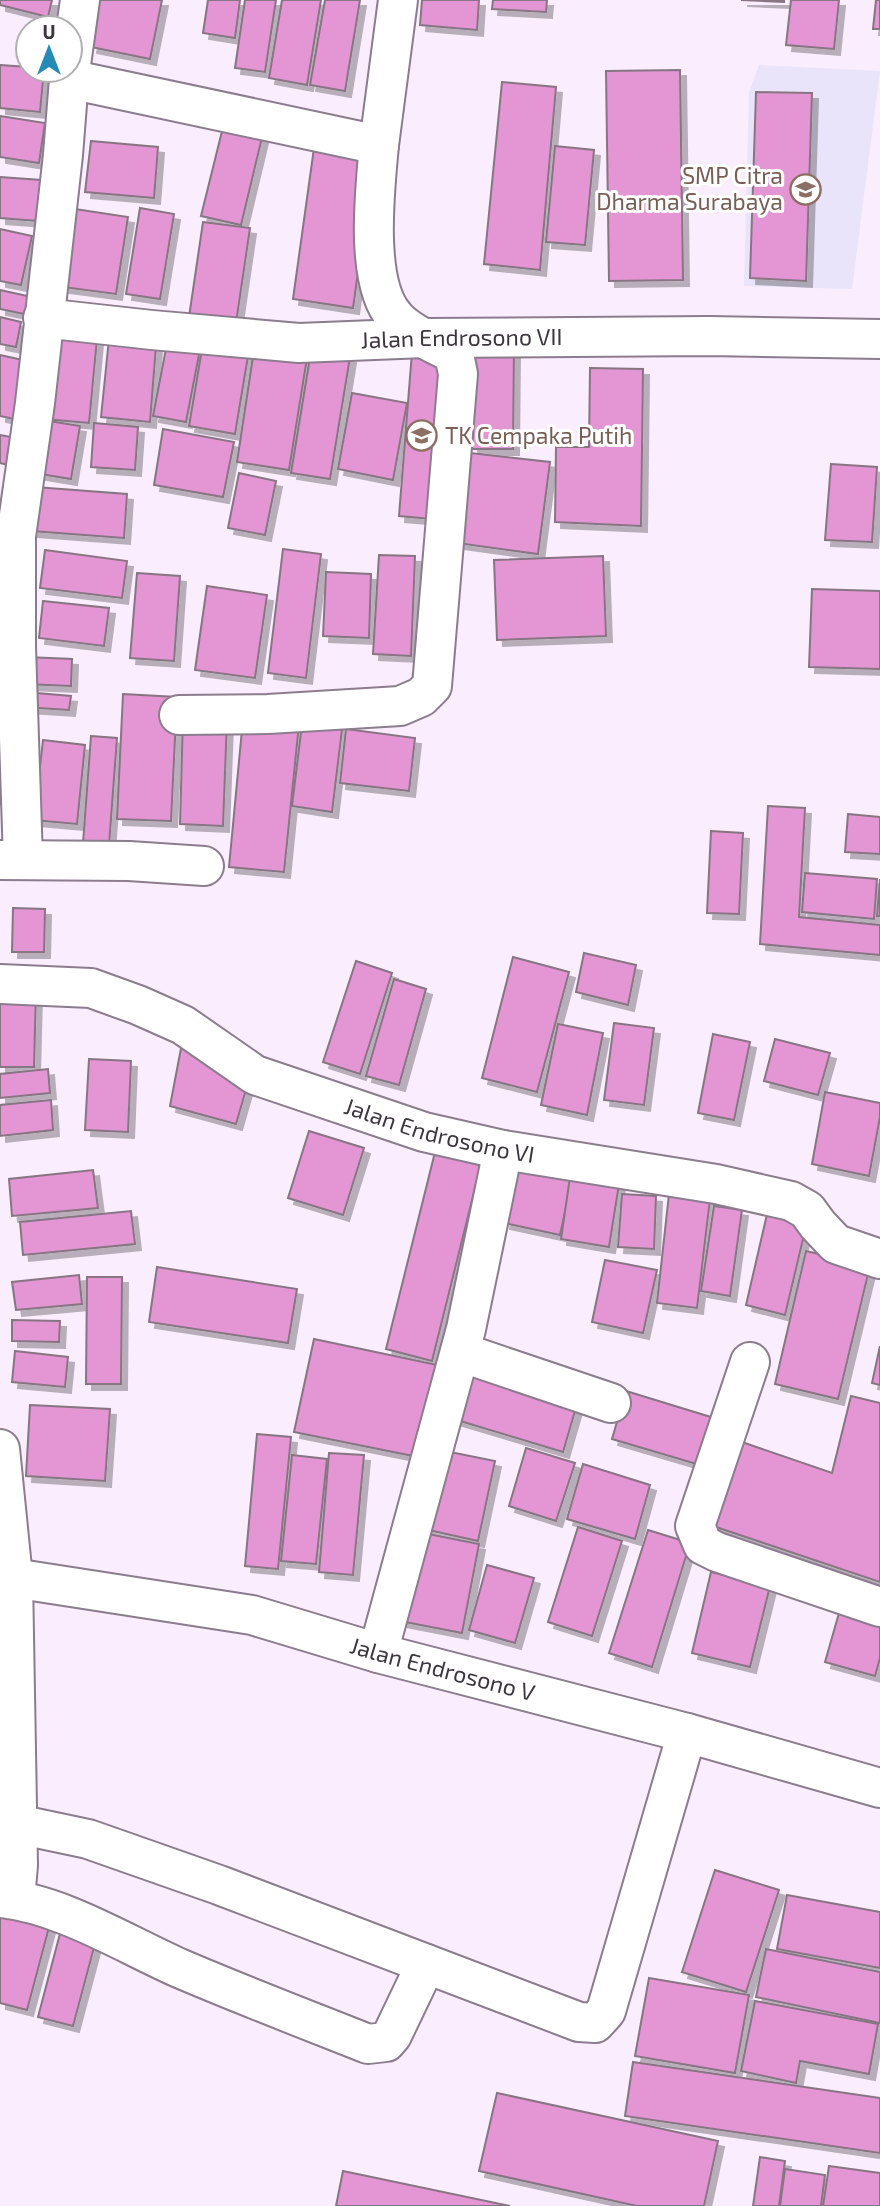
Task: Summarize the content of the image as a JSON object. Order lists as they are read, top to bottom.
{
  "streets": {
    "street": ["Jalan Endrosono VII", "Jalan Endrosono VI", "Jalan Endrosono V"]
  },
  "places": {
    "school or university": ["SMP Citra Dharma Surabaya", "TK Cempaka Putih"]
  },
  "north": "top"
}
